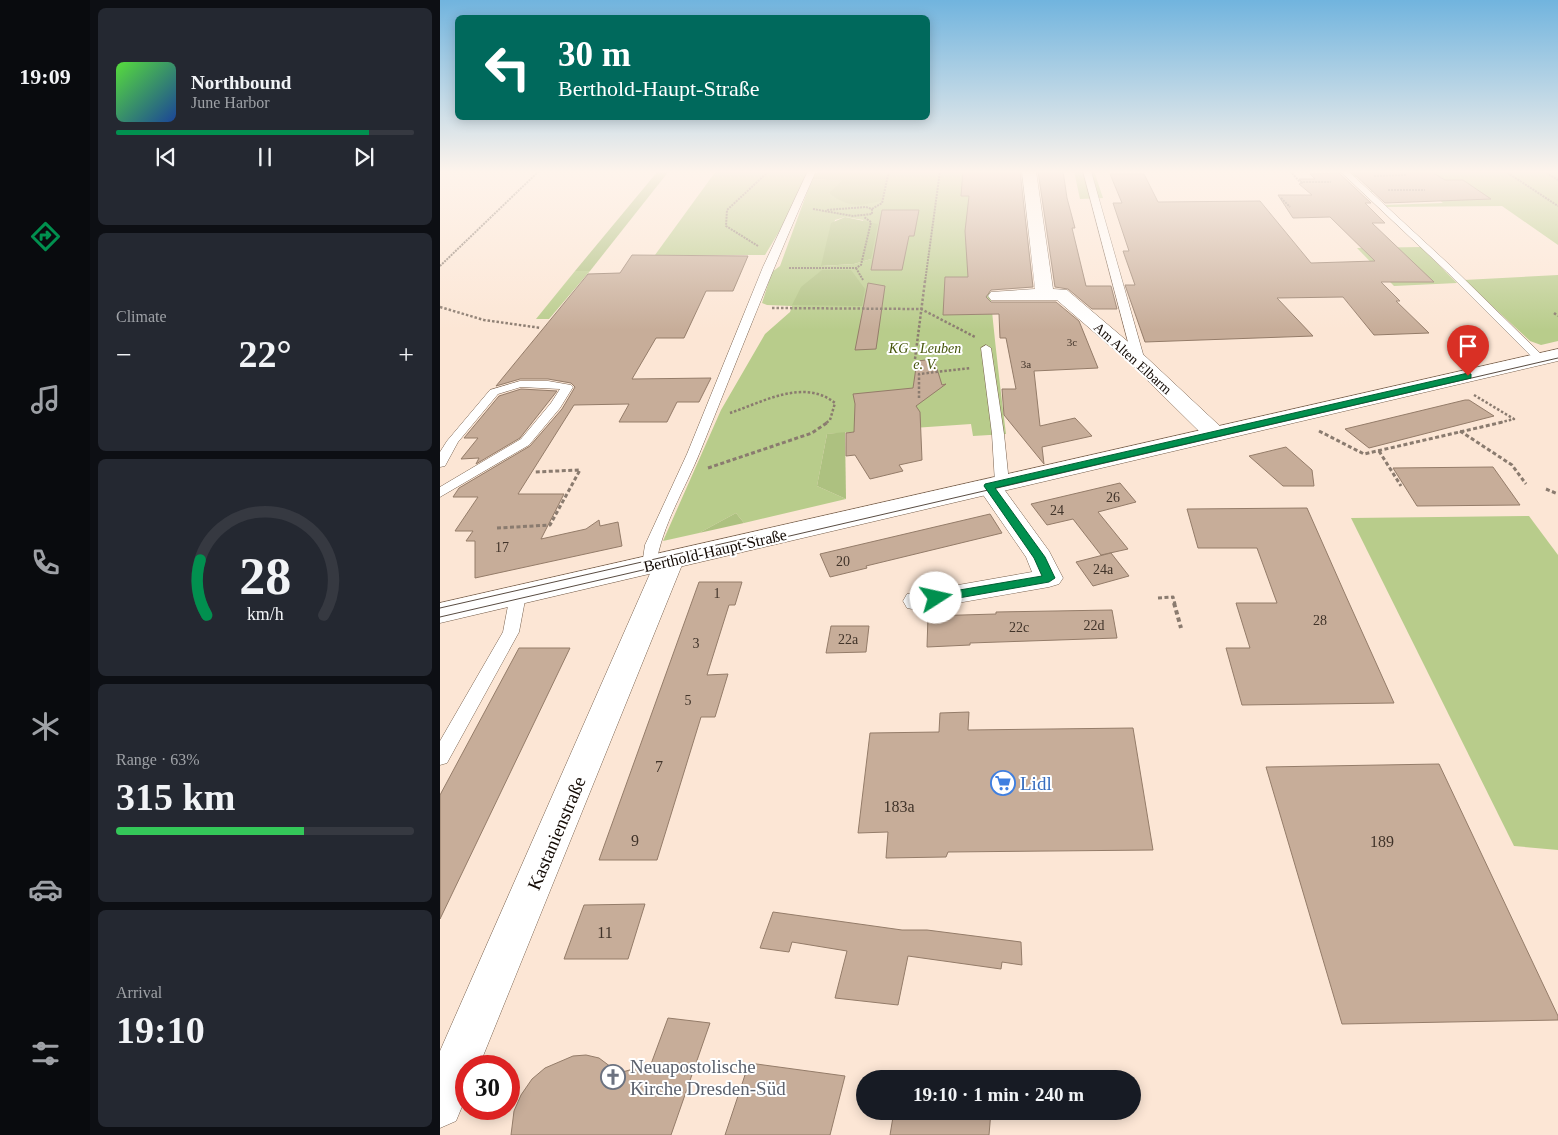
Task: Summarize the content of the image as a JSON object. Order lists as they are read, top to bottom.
{
  "streets": {
    "street": ["Am Alten Elbarm", "Berthold-Haupt-Straße", "Kastanienstraße"]
  },
  "crossings": [
    ["Am Alten Elbarm", "Berthold-Haupt-Straße"],
    ["Berthold-Haupt-Straße", "Kastanienstraße"]
  ],
  "parks": ["KG - Leuben e. V."],
  "places": {
    "supermarket": ["Lidl"],
    "church": ["Neuapostolische Kirche Dresden-Süd"]
  },
  "house_numbers": [
    "3c",
    "3a",
    "26",
    "24",
    "17",
    "20",
    "24a",
    "1",
    "28",
    "22d",
    "22c",
    "22a",
    "3",
    "5",
    "7",
    "183a",
    "9",
    "189",
    "11"
  ],
  "page": {
    "tabs": "19:09",
    "turn": ["30 m", "Berthold-Haupt-Straße"],
    "song": ["Northbound", "June Harbor"],
    "tile": [
      "Climate",
      ["Range · 63%", "315 km"],
      ["Arrival", "19:10"]
    ],
    "heat": ["−", "22°", "+"],
    "limit": "30",
    "trip": "19:10 · 1 min · 240 m",
    "gauge": ["28", "km/h"]
  }
}
